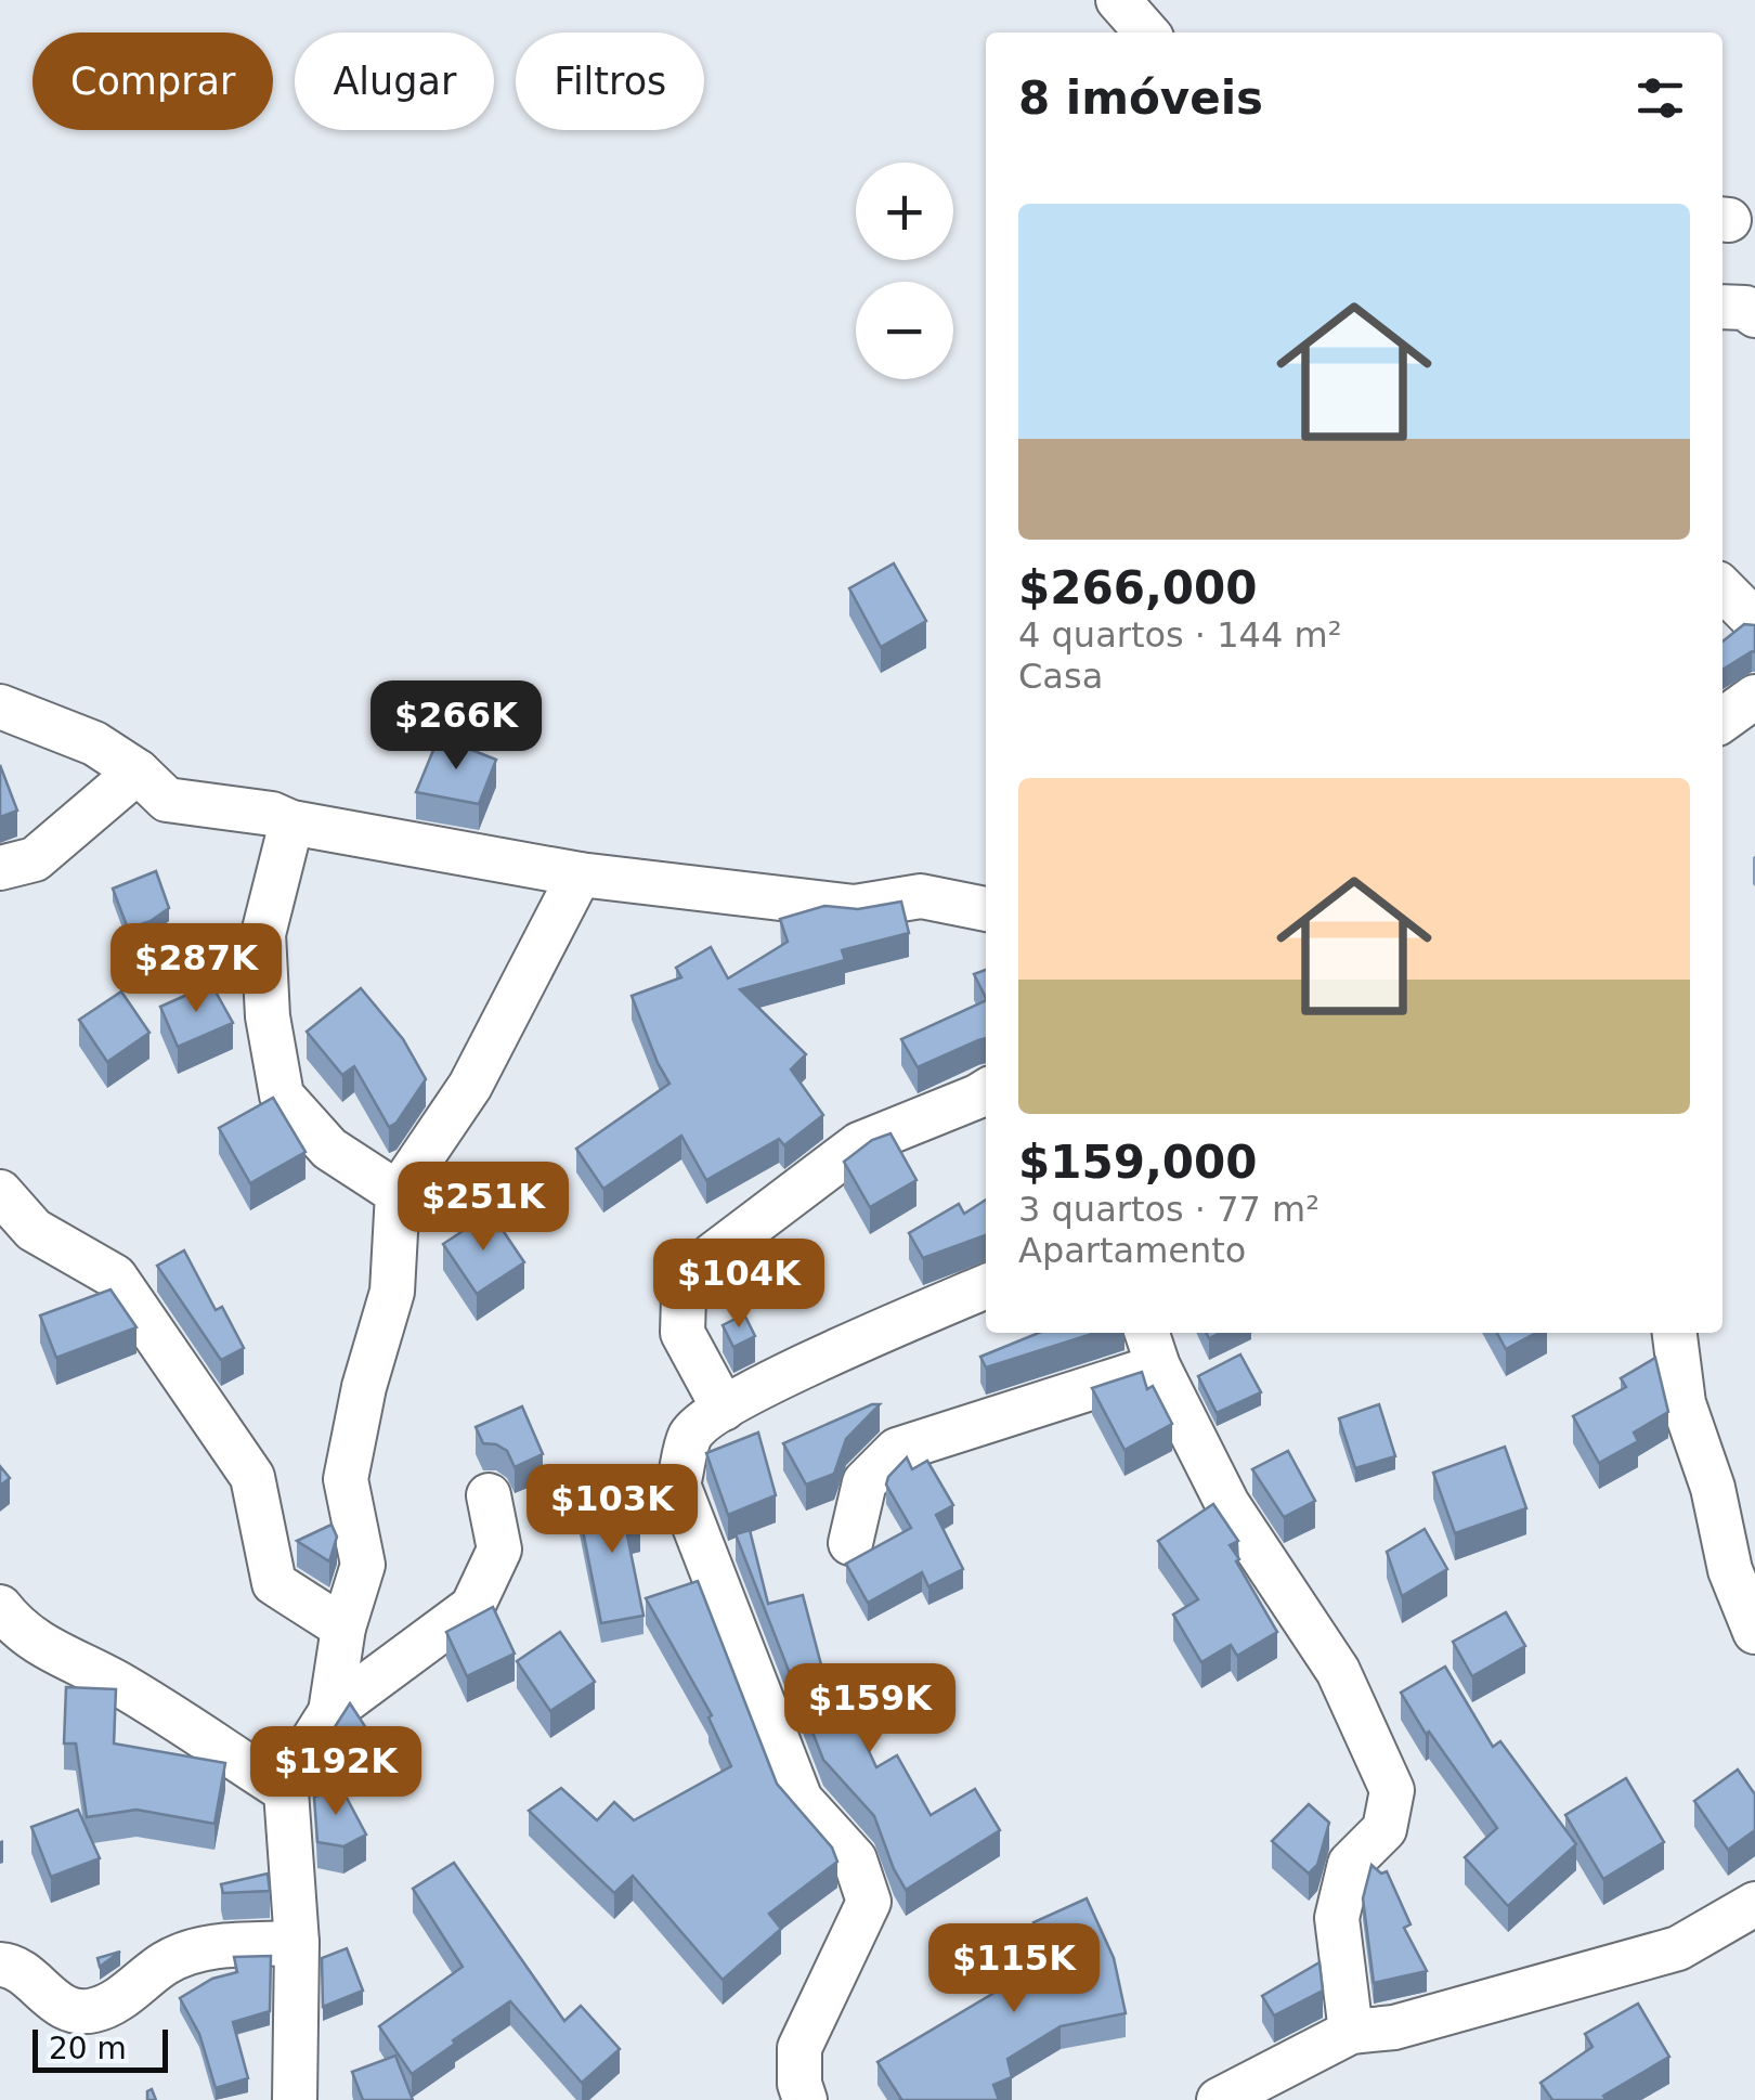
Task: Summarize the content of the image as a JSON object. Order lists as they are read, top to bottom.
{
  "scale_bar": "20 m",
  "page": {
    "chip": ["Comprar", "Alugar", "Filtros"],
    "heading": "8 imóveis",
    "map_buttons": ["+", "−"],
    "list": [
      {
        "name": "$266,000",
        "note": "4 quartos · 144 m² · Casa"
      },
      {
        "name": "$159,000",
        "note": "3 quartos · 77 m² · Apartamento"
      }
    ],
    "price": [
      "$266K",
      "$287K",
      "$251K",
      "$104K",
      "$103K",
      "$159K",
      "$192K",
      "$115K"
    ],
    "scale": "20 m"
  }
}
